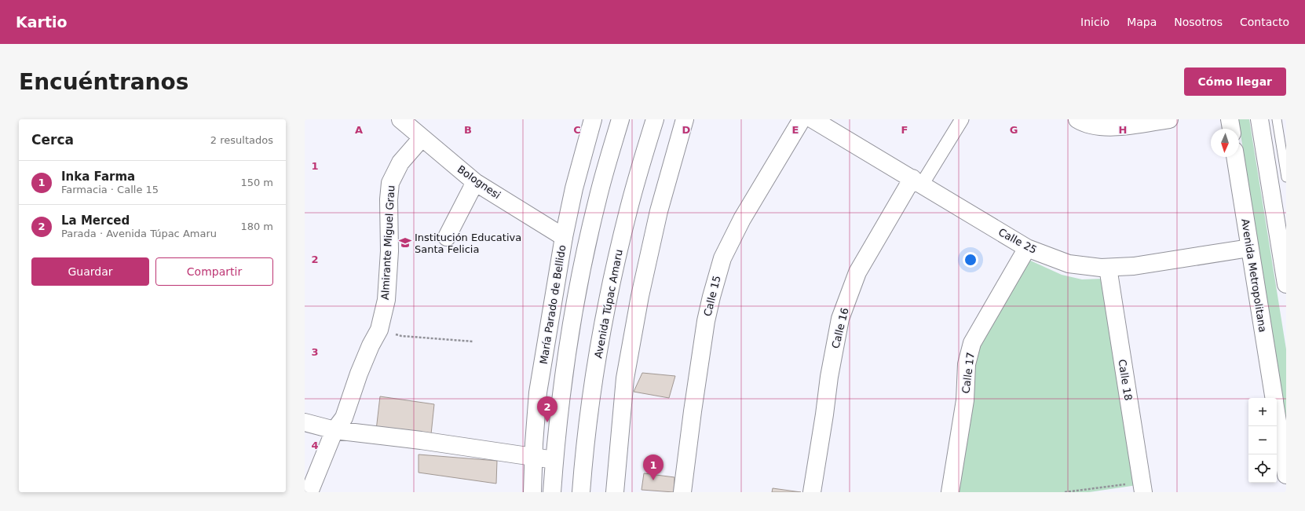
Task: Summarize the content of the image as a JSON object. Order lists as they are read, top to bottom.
{
  "streets": {
    "main road": [
      "Bolognesi",
      "Calle 25",
      "Almirante Miguel Grau",
      "Avenida Metropolitana",
      "Calle 15",
      "Avenida Túpac Amaru",
      "María Parado de Bellido",
      "Calle 16",
      "Calle 17",
      "Calle 18"
    ]
  },
  "crossings": [
    ["Bolognesi", "Almirante Miguel Grau"],
    ["Bolognesi", "María Parado de Bellido"],
    ["Calle 25", "Avenida Metropolitana"],
    ["Calle 25", "Calle 16"],
    ["Calle 25", "Calle 17"],
    ["Calle 25", "Calle 18"]
  ],
  "places": {
    "school or university": ["Institución Educativa Santa Felicia"]
  },
  "north": "bottom",
  "page": {
    "header": "Kartio",
    "nav": [
      "Inicio",
      "Mapa",
      "Nosotros",
      "Contacto"
    ],
    "buttons": [
      "Cómo llegar",
      ["Guardar", "Compartir"]
    ],
    "title": "Encuéntranos",
    "heading": ["Cerca", "2 resultados"],
    "list": [
      {
        "mark": "1",
        "name": "Inka Farma",
        "note": "Farmacia · Calle 15",
        "value": "150 m"
      },
      {
        "mark": "2",
        "name": "La Merced",
        "note": "Parada · Avenida Túpac Amaru",
        "value": "180 m"
      }
    ],
    "pins": ["2", "1"],
    "map_buttons": ["+", "−"]
  },
  "grid": {
    "columns": [
      "A",
      "B",
      "C",
      "D",
      "E",
      "F",
      "G",
      "H"
    ],
    "rows": [
      "1",
      "2",
      "3",
      "4"
    ]
  }
}
